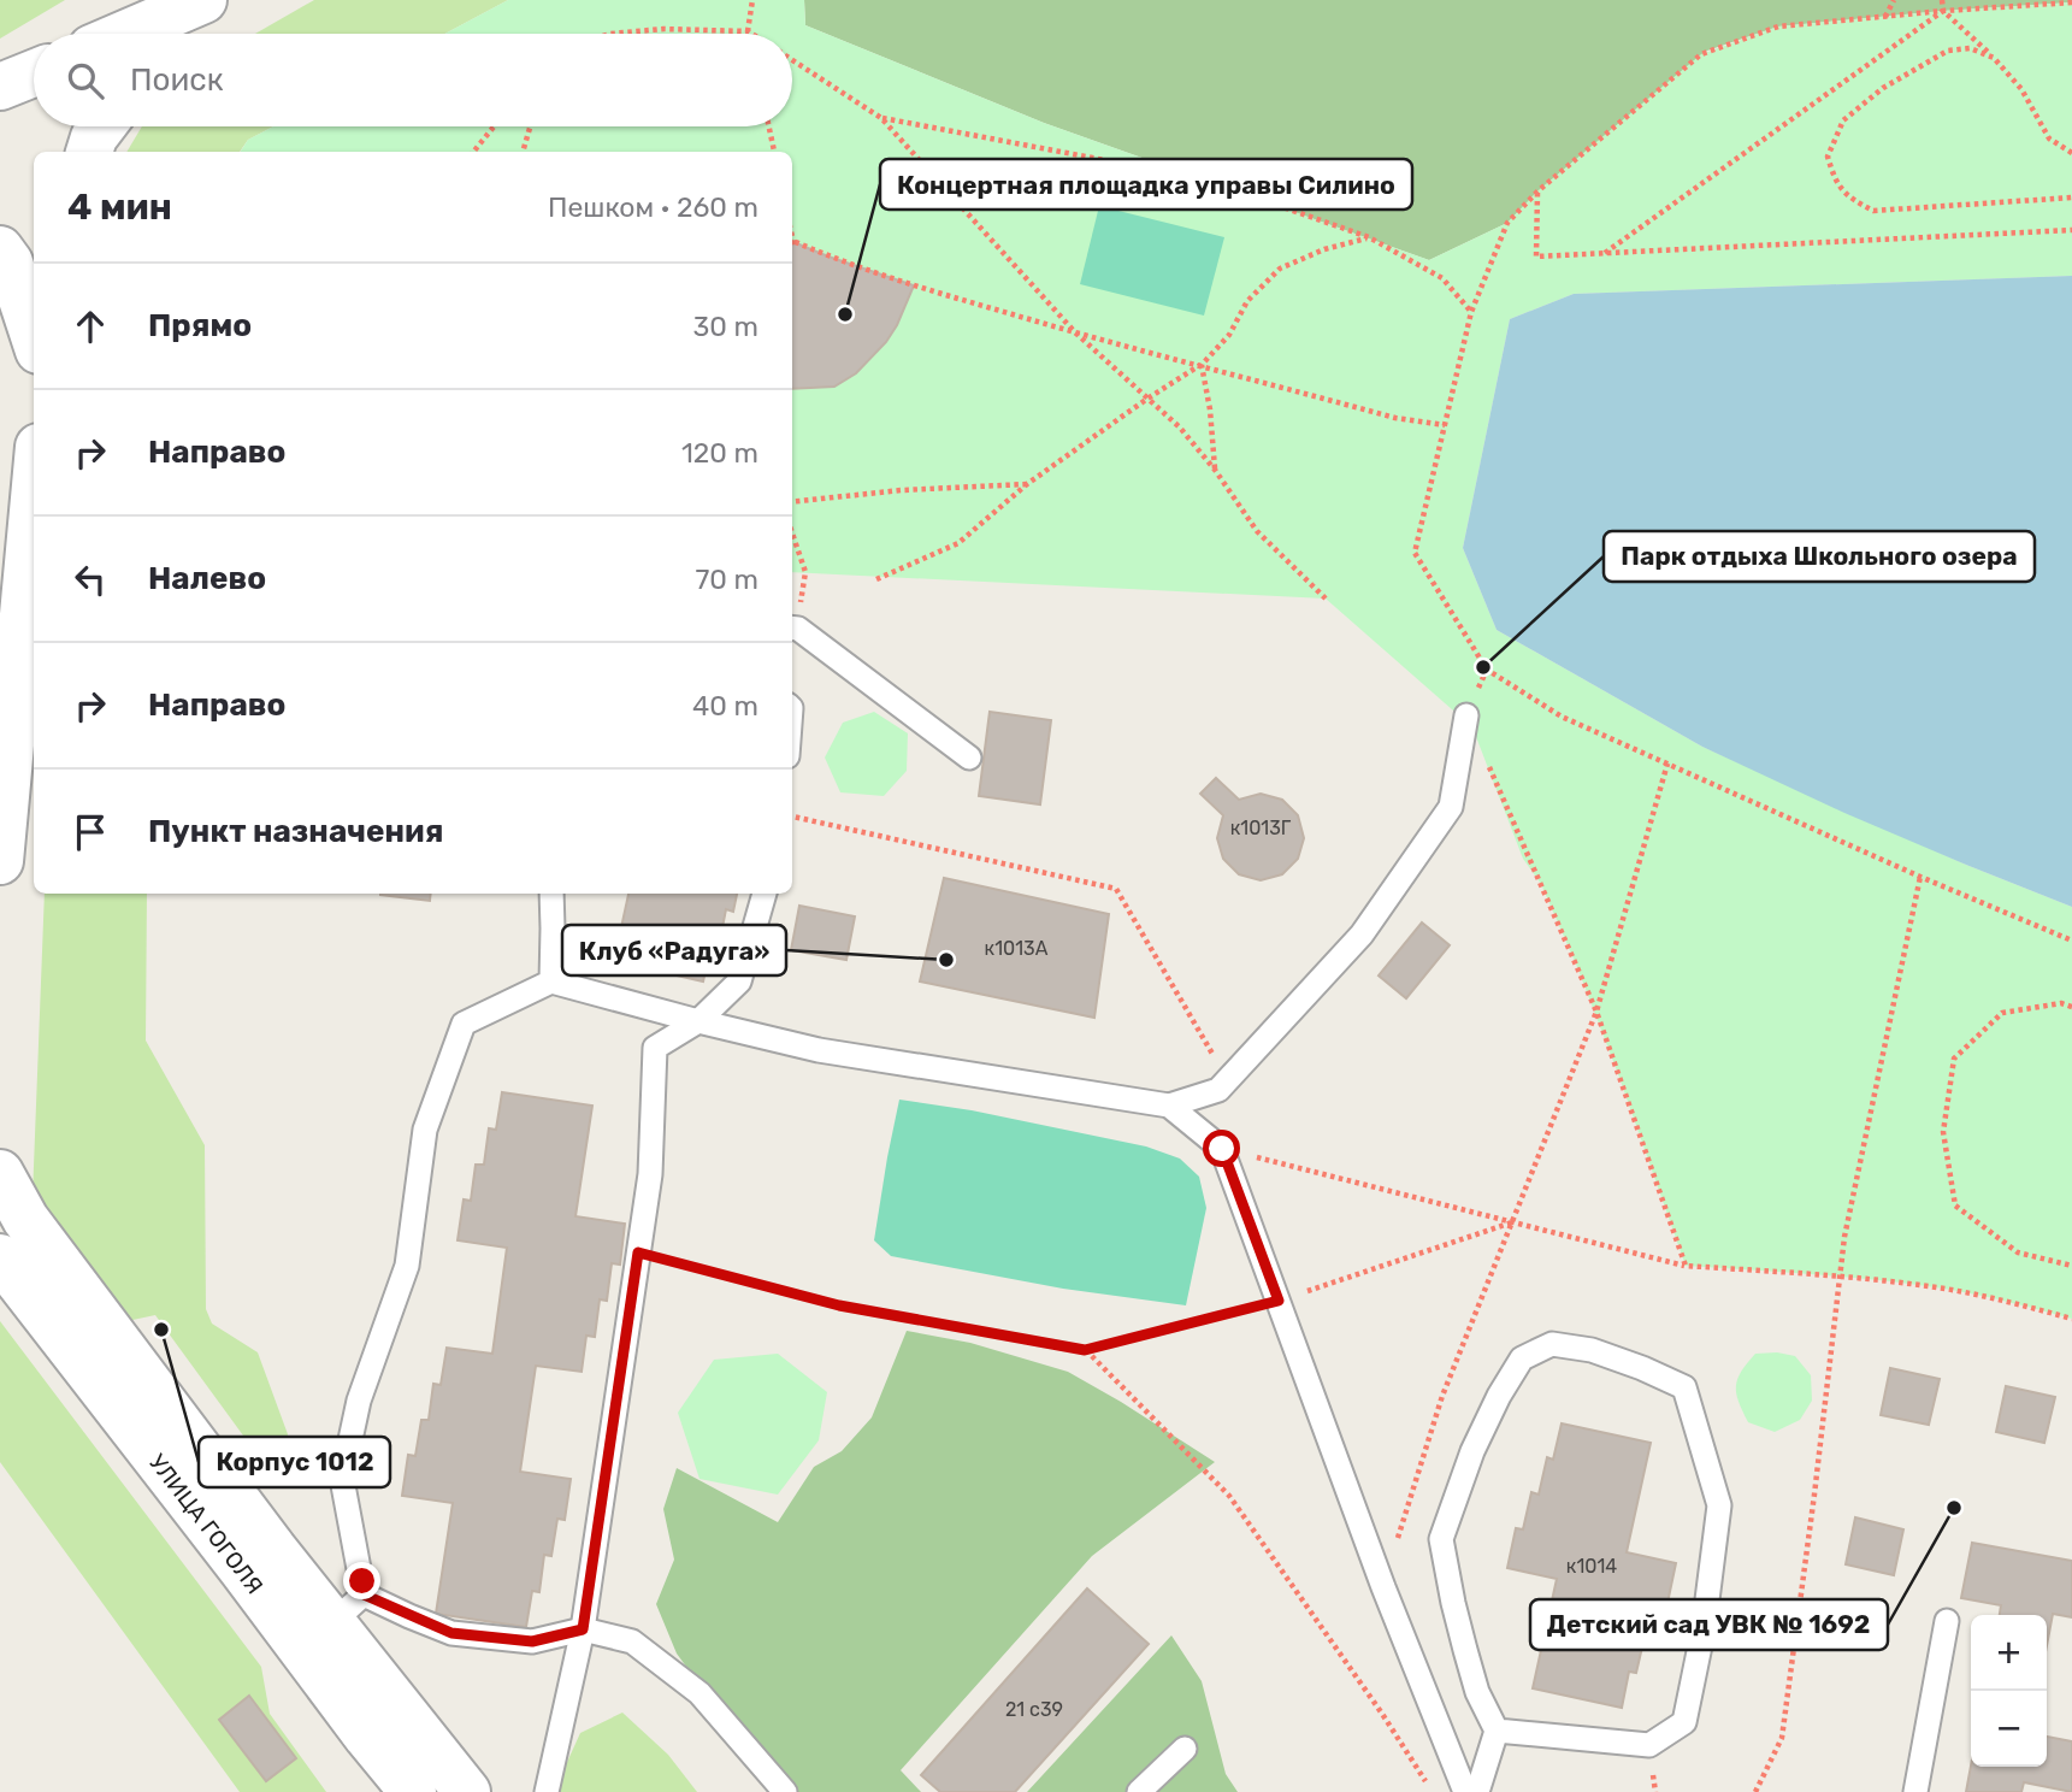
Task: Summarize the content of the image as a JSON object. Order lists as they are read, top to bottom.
{
  "streets": {
    "street": ["УЛИЦА ГОГОЛЯ"]
  },
  "places": [
    "Концертная площадка управы Силино",
    "Парк отдыха Школьного озера",
    "Клуб «Радуга»",
    "Корпус 1012",
    "Детский сад УВК № 1692"
  ],
  "house_numbers": [
    "к1013Г",
    "к1013А",
    "к1014",
    "21 с39"
  ],
  "page": {
    "search": "Поиск",
    "heading": ["4 мин", "Пешком · 260 m"],
    "list": [
      ["Прямо", "30 m"],
      ["Направо", "120 m"],
      ["Налево", "70 m"],
      ["Направо", "40 m"],
      "Пункт назначения"
    ],
    "map_buttons": ["+", "−"]
  }
}
